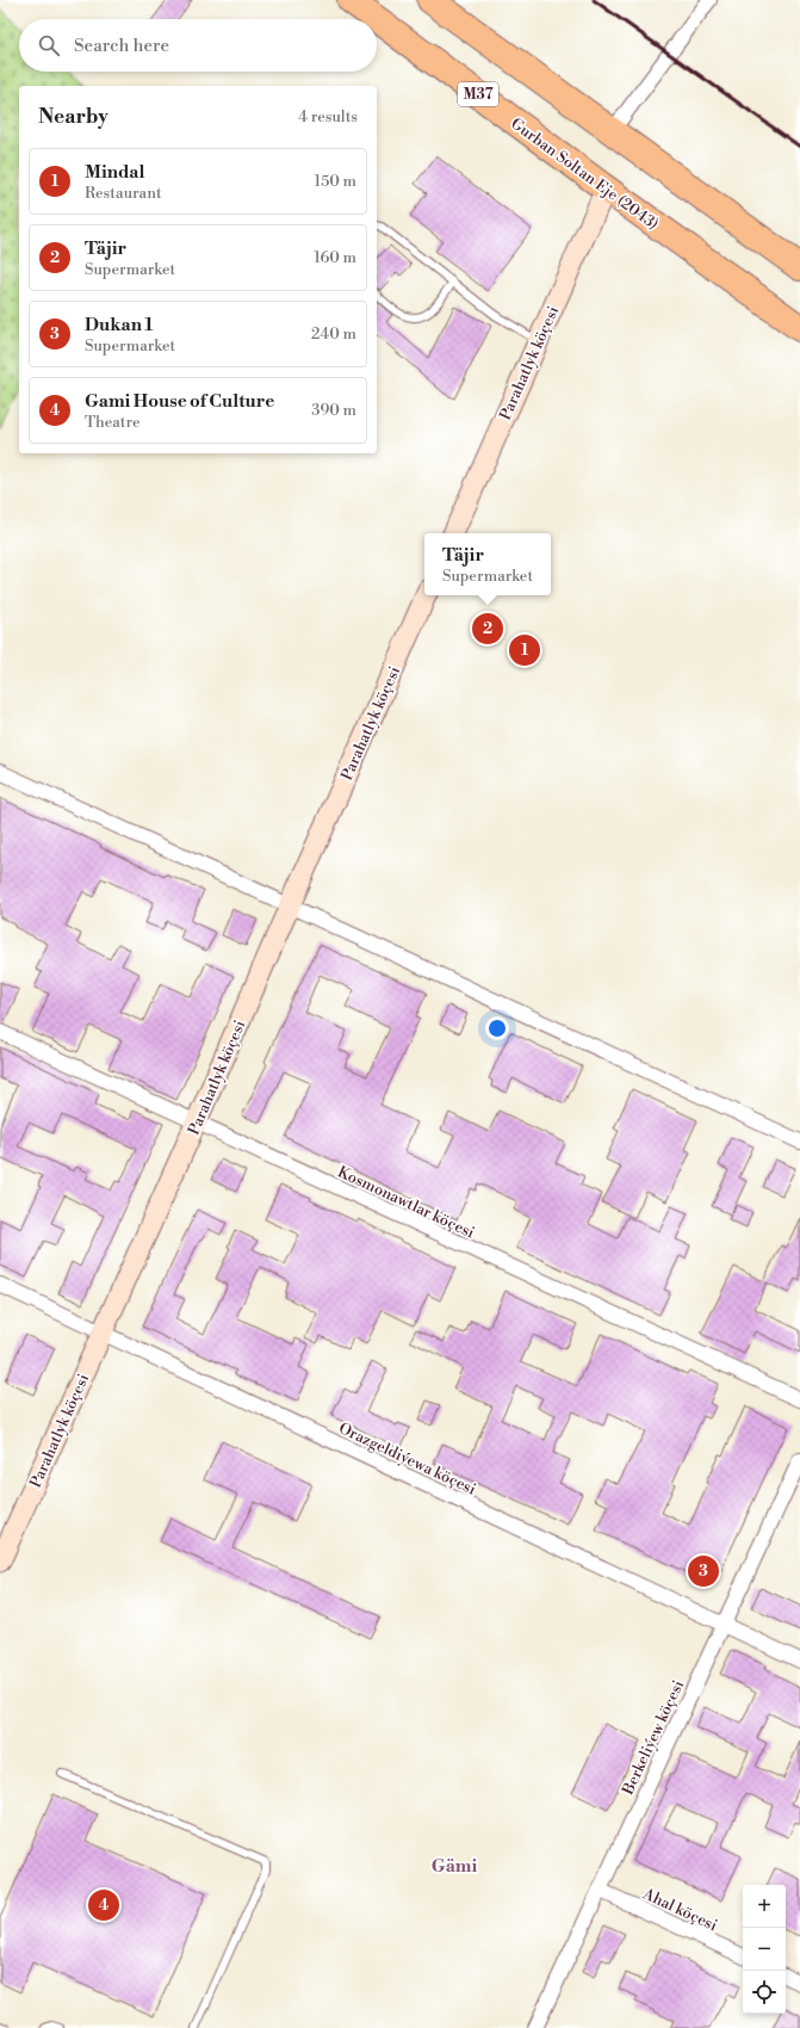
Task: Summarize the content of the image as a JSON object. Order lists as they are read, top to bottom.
{
  "streets": {
    "highway": ["M37", "Gurban Soltan Eje (2043)"],
    "street": [
      "Parahatlyk köçesi",
      "Kosmonawtlar köçesi",
      "Orazgeldiýewa köçesi",
      "Berkeliýew köçesi",
      "Ahal köçesi"
    ]
  },
  "crossings": [
    ["Gurban Soltan Eje (2043)", "Parahatlyk köçesi"],
    ["Parahatlyk köçesi", "Kosmonawtlar köçesi"],
    ["Parahatlyk köçesi", "Orazgeldiýewa köçesi"],
    ["Orazgeldiýewa köçesi", "Berkeliýew köçesi"],
    ["Berkeliýew köçesi", "Ahal köçesi"]
  ],
  "districts": ["Gämi"],
  "page": {
    "search": "Search here",
    "heading": ["Nearby", "4 results"],
    "list": [
      {
        "mark": "1",
        "name": "Mindal",
        "note": "Restaurant",
        "value": "150 m"
      },
      {
        "mark": "2",
        "name": "Täjir",
        "note": "Supermarket",
        "value": "160 m"
      },
      {
        "mark": "3",
        "name": "Dukan 1",
        "note": "Supermarket",
        "value": "240 m"
      },
      {
        "mark": "4",
        "name": "Gami House of Culture",
        "note": "Theatre",
        "value": "390 m"
      }
    ],
    "popup": ["Täjir", "Supermarket"],
    "pins": [
      "2",
      "1",
      "3",
      "4"
    ],
    "map_buttons": ["+", "−"]
  }
}
